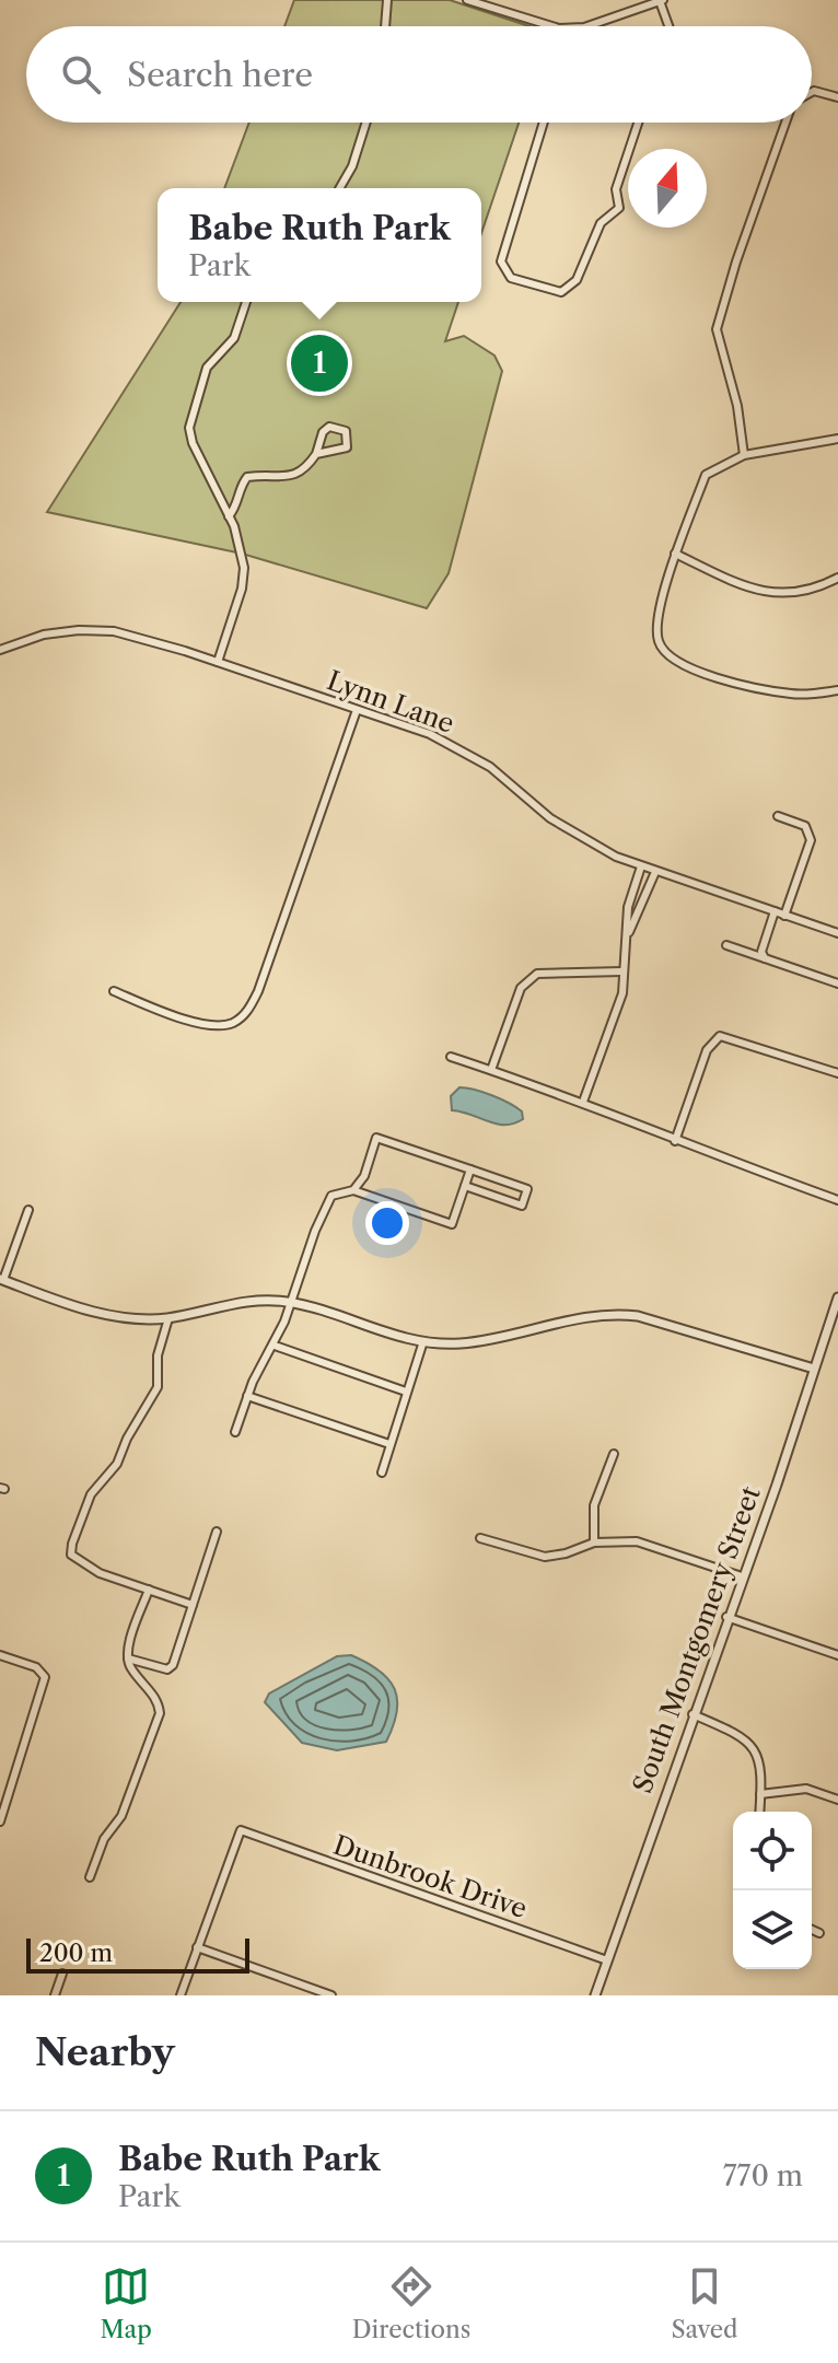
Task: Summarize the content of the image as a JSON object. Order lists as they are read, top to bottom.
{
  "streets": {
    "street": ["Lynn Lane", "South Montgomery Street", "Dunbrook Drive"]
  },
  "crossings": [
    ["South Montgomery Street", "Dunbrook Drive"]
  ],
  "scale_bar": "200 m",
  "north": "top",
  "page": {
    "search": "Search here",
    "popup": ["Babe Ruth Park", "Park"],
    "pins": "1",
    "scale": "200 m",
    "heading": "Nearby",
    "list": [
      {
        "mark": "1",
        "name": "Babe Ruth Park",
        "note": "Park",
        "value": "770 m"
      }
    ],
    "nav": ["Map", "Directions", "Saved"]
  }
}
